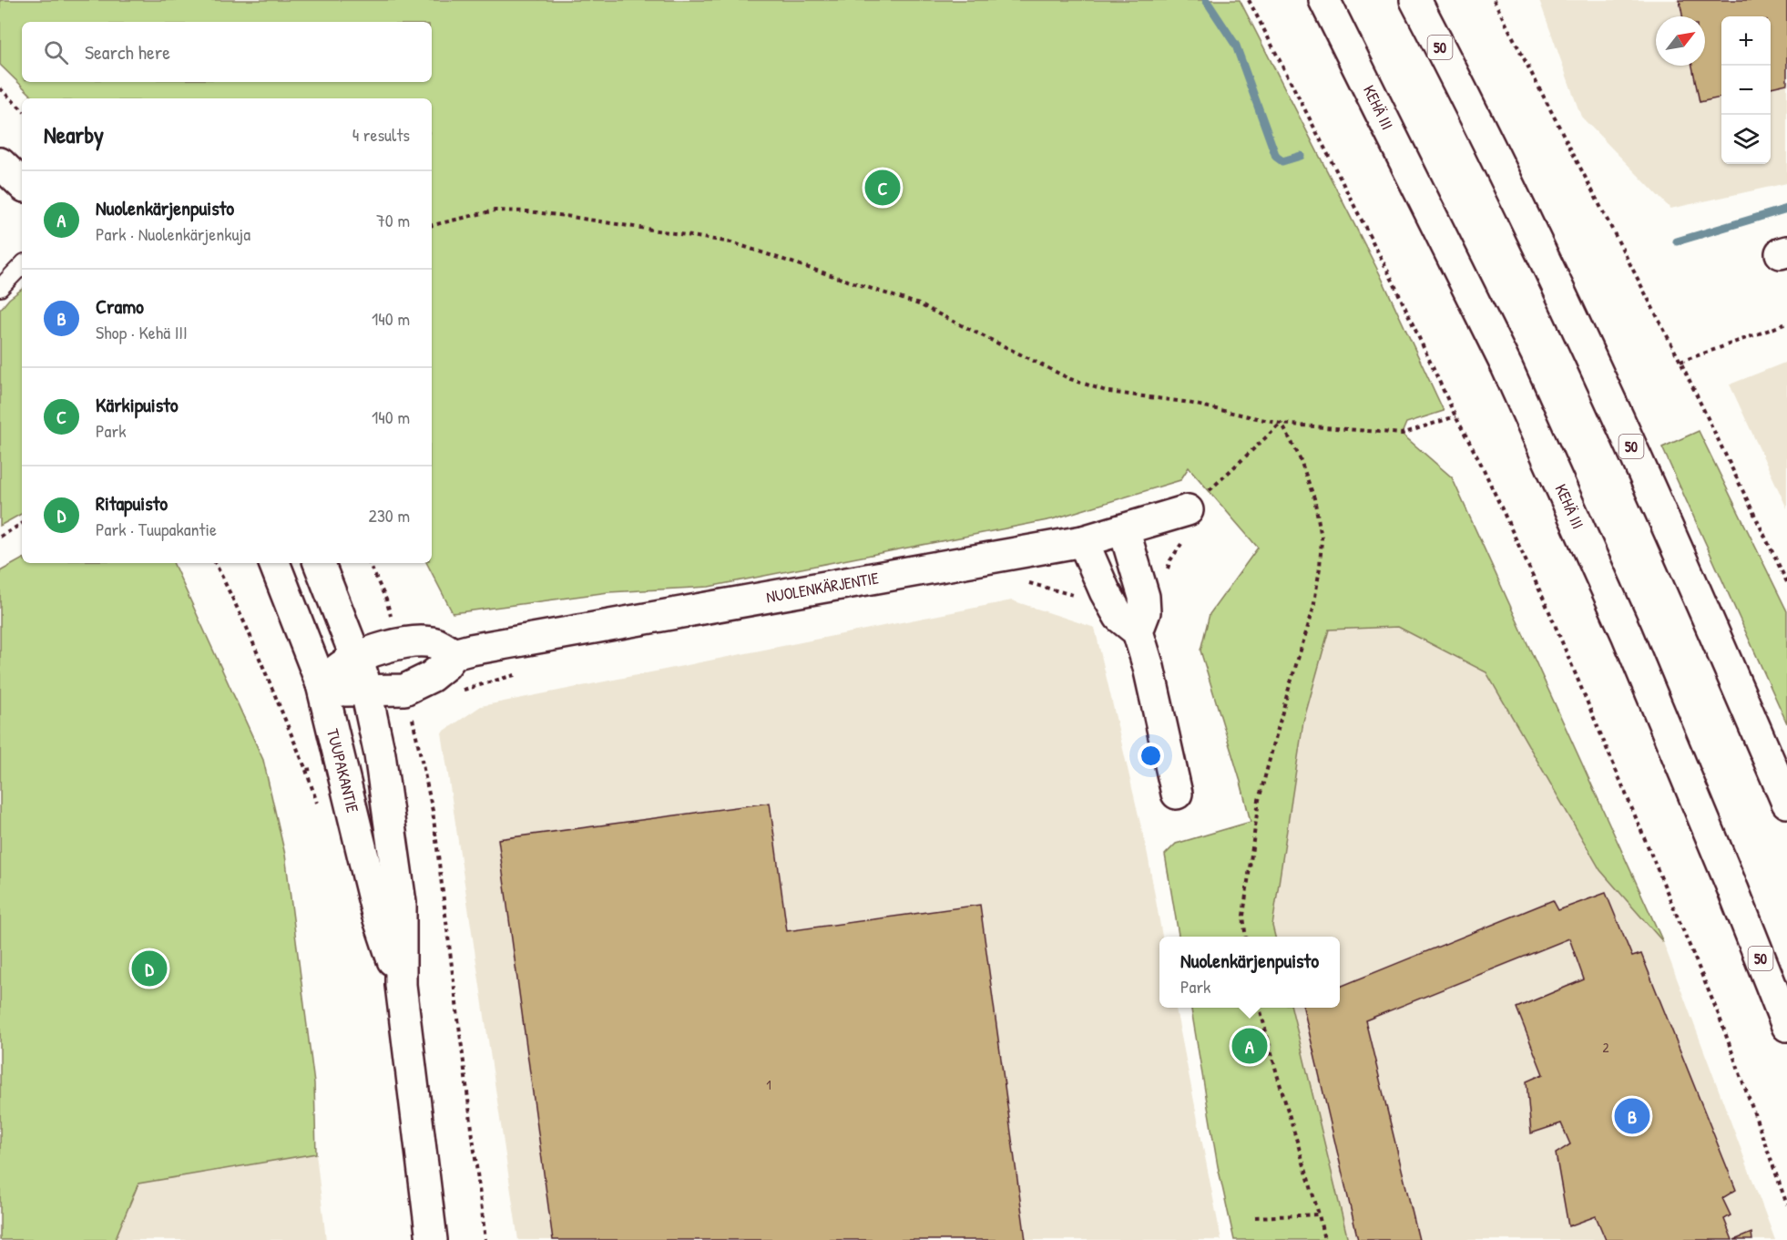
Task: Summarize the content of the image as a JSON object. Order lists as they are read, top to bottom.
{
  "streets": {
    "main road": [
      "50",
      "KEHÄ III",
      "NUOLENKÄRJENTIE",
      "TUUPAKANTIE"
    ]
  },
  "house_numbers": ["2", "1"],
  "north": "top right",
  "page": {
    "map_buttons": ["+", "−"],
    "search": "Search here",
    "heading": ["Nearby", "4 results"],
    "pins": [
      "C",
      "D",
      "A",
      "B"
    ],
    "list": [
      {
        "mark": "A",
        "name": "Nuolenkärjenpuisto",
        "note": "Park · Nuolenkärjenkuja",
        "value": "70 m"
      },
      {
        "mark": "B",
        "name": "Cramo",
        "note": "Shop · Kehä III",
        "value": "140 m"
      },
      {
        "mark": "C",
        "name": "Kärkipuisto",
        "note": "Park",
        "value": "140 m"
      },
      {
        "mark": "D",
        "name": "Ritapuisto",
        "note": "Park · Tuupakantie",
        "value": "230 m"
      }
    ],
    "popup": ["Nuolenkärjenpuisto", "Park"]
  }
}
